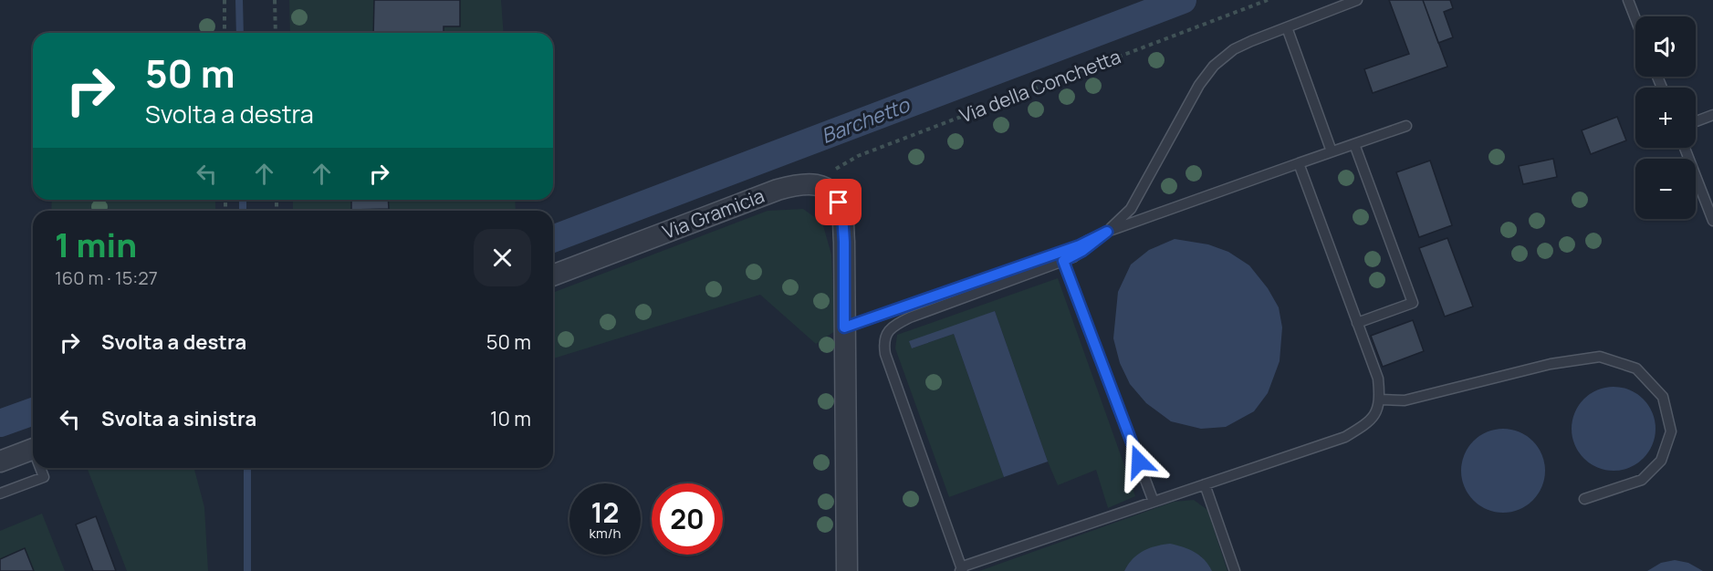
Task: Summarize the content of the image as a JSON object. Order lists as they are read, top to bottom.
{
  "streets": {
    "street": ["Via Gramicia"],
    "path": ["Via della Conchetta"]
  },
  "crossings": [
    ["Via della Conchetta", "Via Gramicia"]
  ],
  "water": ["Barchetto"],
  "page": {
    "map_buttons": ["+", "−"],
    "turn": ["50 m", "Svolta a destra"],
    "heading": ["1 min", "160 m · 15:27"],
    "list": [
      {
        "name": "Svolta a destra",
        "value": "50 m"
      },
      {
        "name": "Svolta a sinistra",
        "value": "10 m"
      }
    ],
    "speed": "12 km/h",
    "limit": "20"
  }
}
